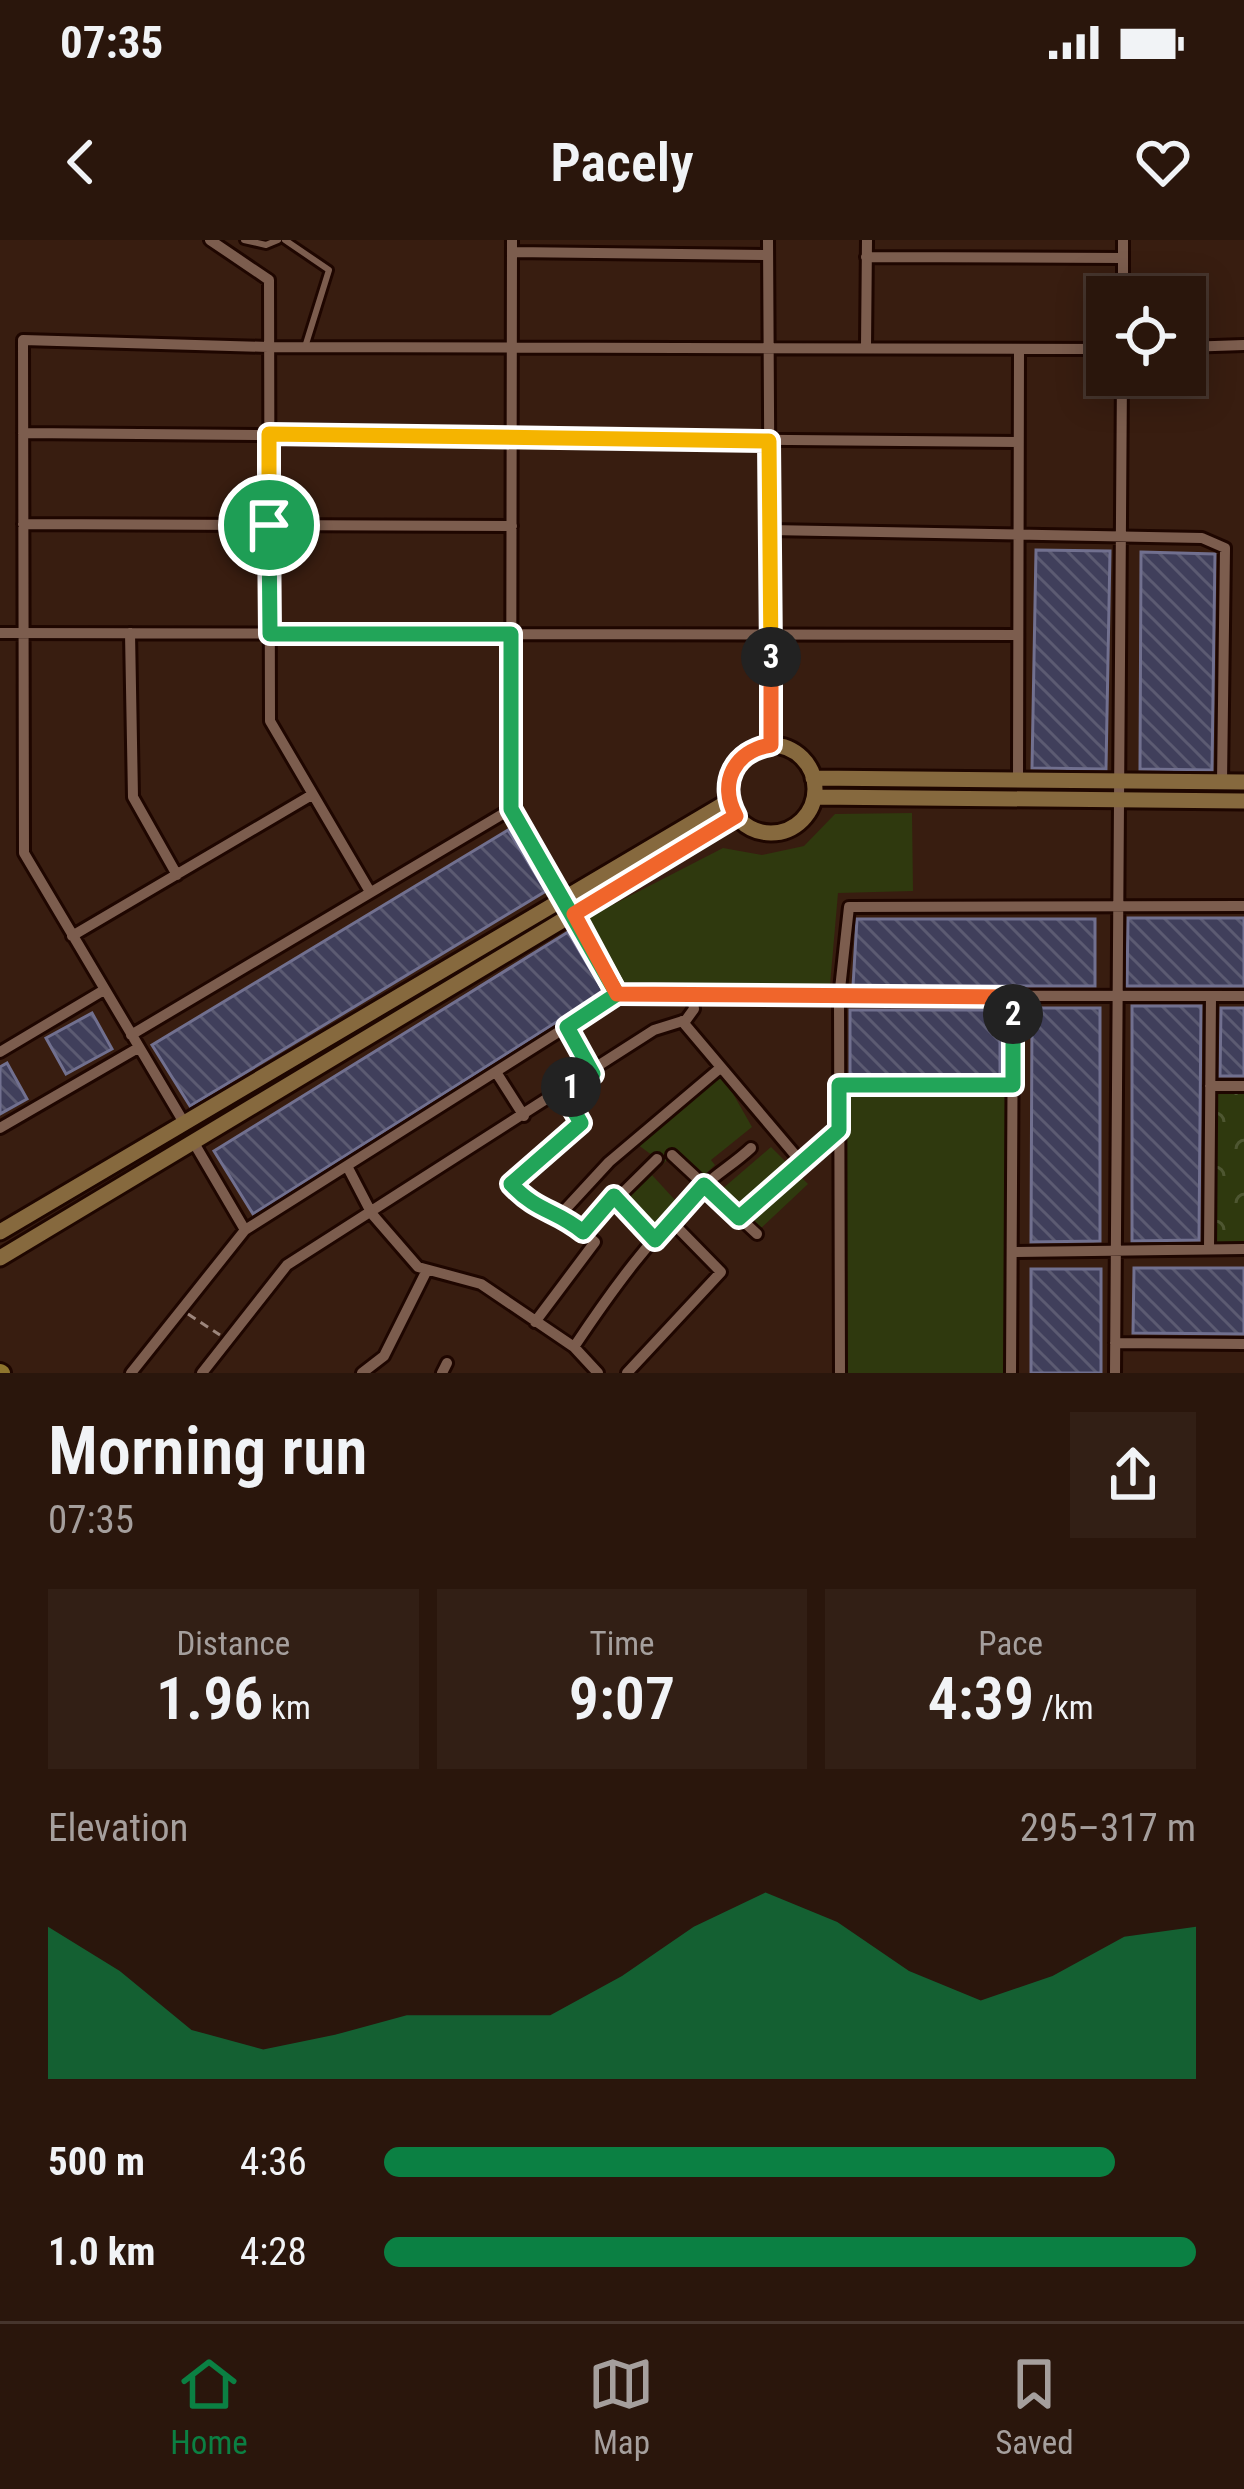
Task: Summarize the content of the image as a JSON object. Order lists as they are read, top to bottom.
{
  "page": {
    "status": "07:35",
    "header": "Pacely",
    "pins": ["3", "2", "1"],
    "heading": ["Morning run", "07:35"],
    "stats": [
      ["Distance", "1.96 km"],
      ["Time", "9:07"],
      ["Pace", "4:39 /km"]
    ],
    "chart": ["Elevation", "295–317 m"],
    "list": [
      {
        "name": "500 m",
        "note": "4:36"
      },
      {
        "name": "1.0 km",
        "note": "4:28"
      }
    ],
    "tabs": ["Home", "Map", "Saved"]
  }
}
